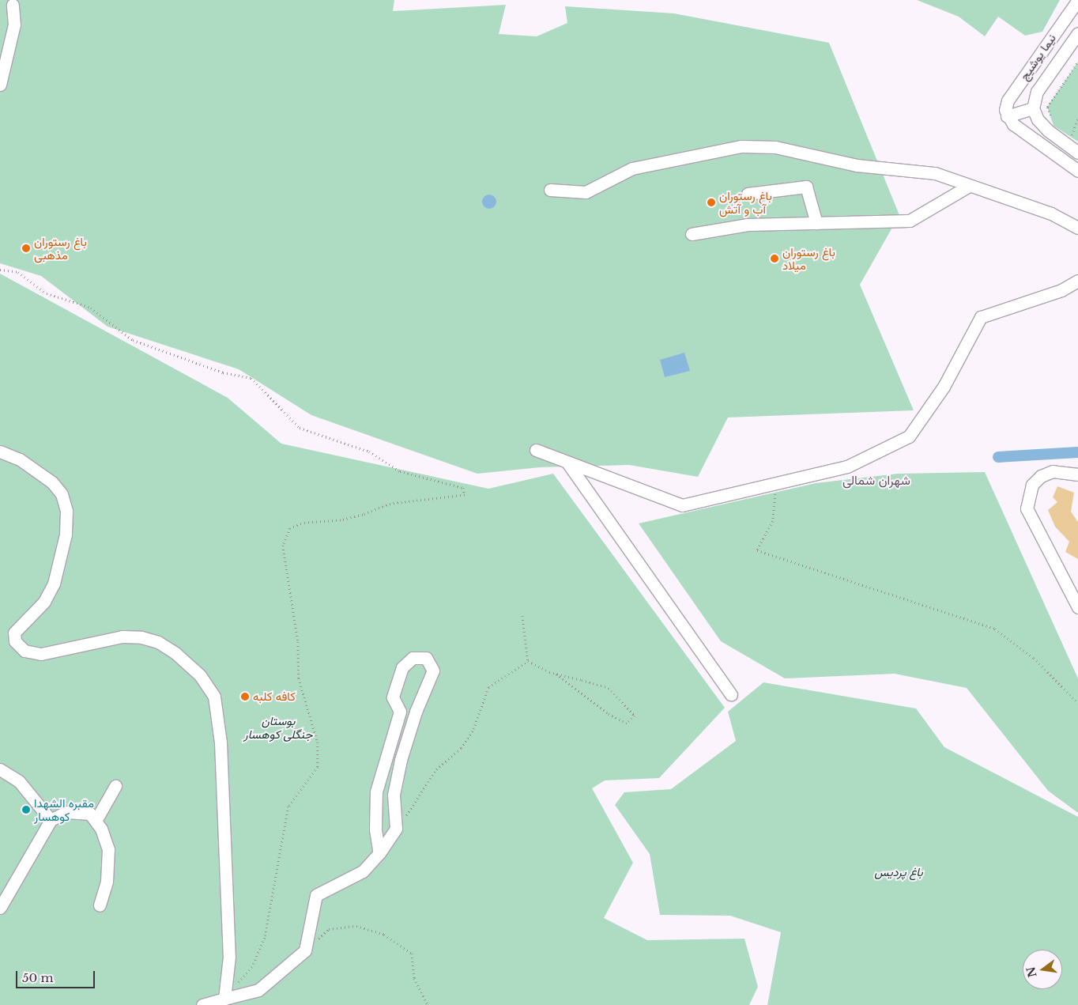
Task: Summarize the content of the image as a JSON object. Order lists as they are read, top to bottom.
{
  "streets": {
    "street": ["نیما یوشیج"]
  },
  "districts": ["شهران شمالی"],
  "parks": ["بوستان جنگلی کوهسار", "باغ پردیس"],
  "places": [
    "باغ رستوران آب و آتش",
    "باغ رستوران مذهبی",
    "باغ رستوران میلاد",
    "کافه کلبه",
    "مقبره الشهدا کوهسار"
  ],
  "scale_bar": "50 m",
  "north": "left"
}
